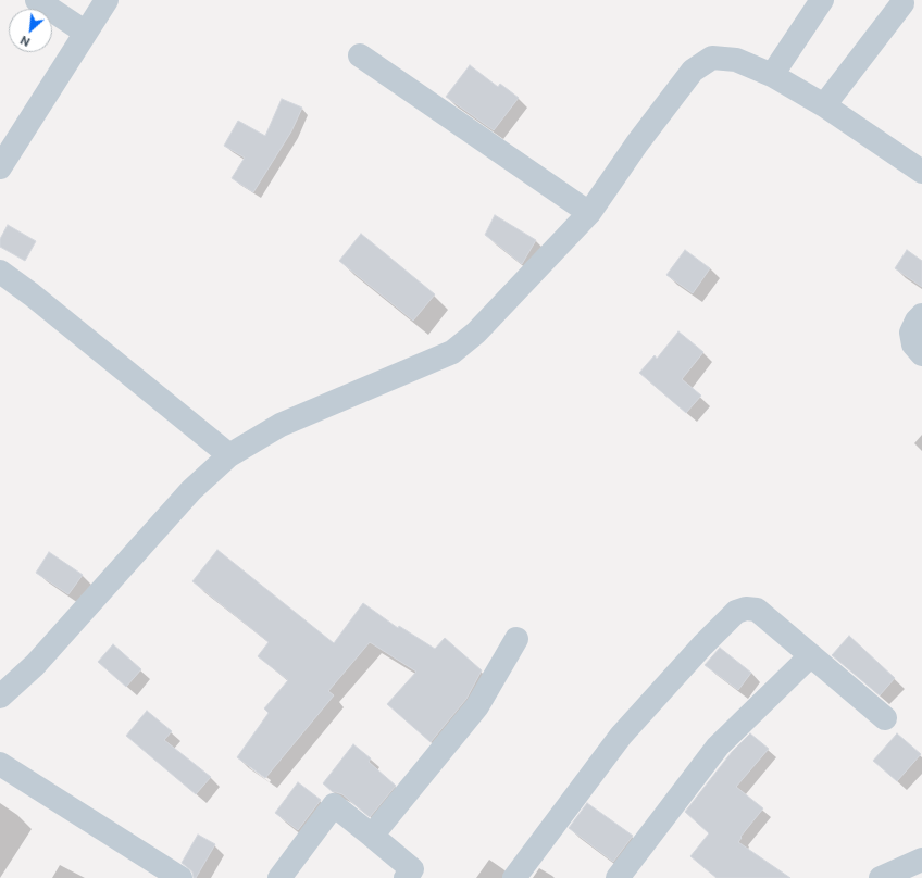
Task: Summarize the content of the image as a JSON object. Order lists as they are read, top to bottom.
{
  "north": "bottom left"
}
